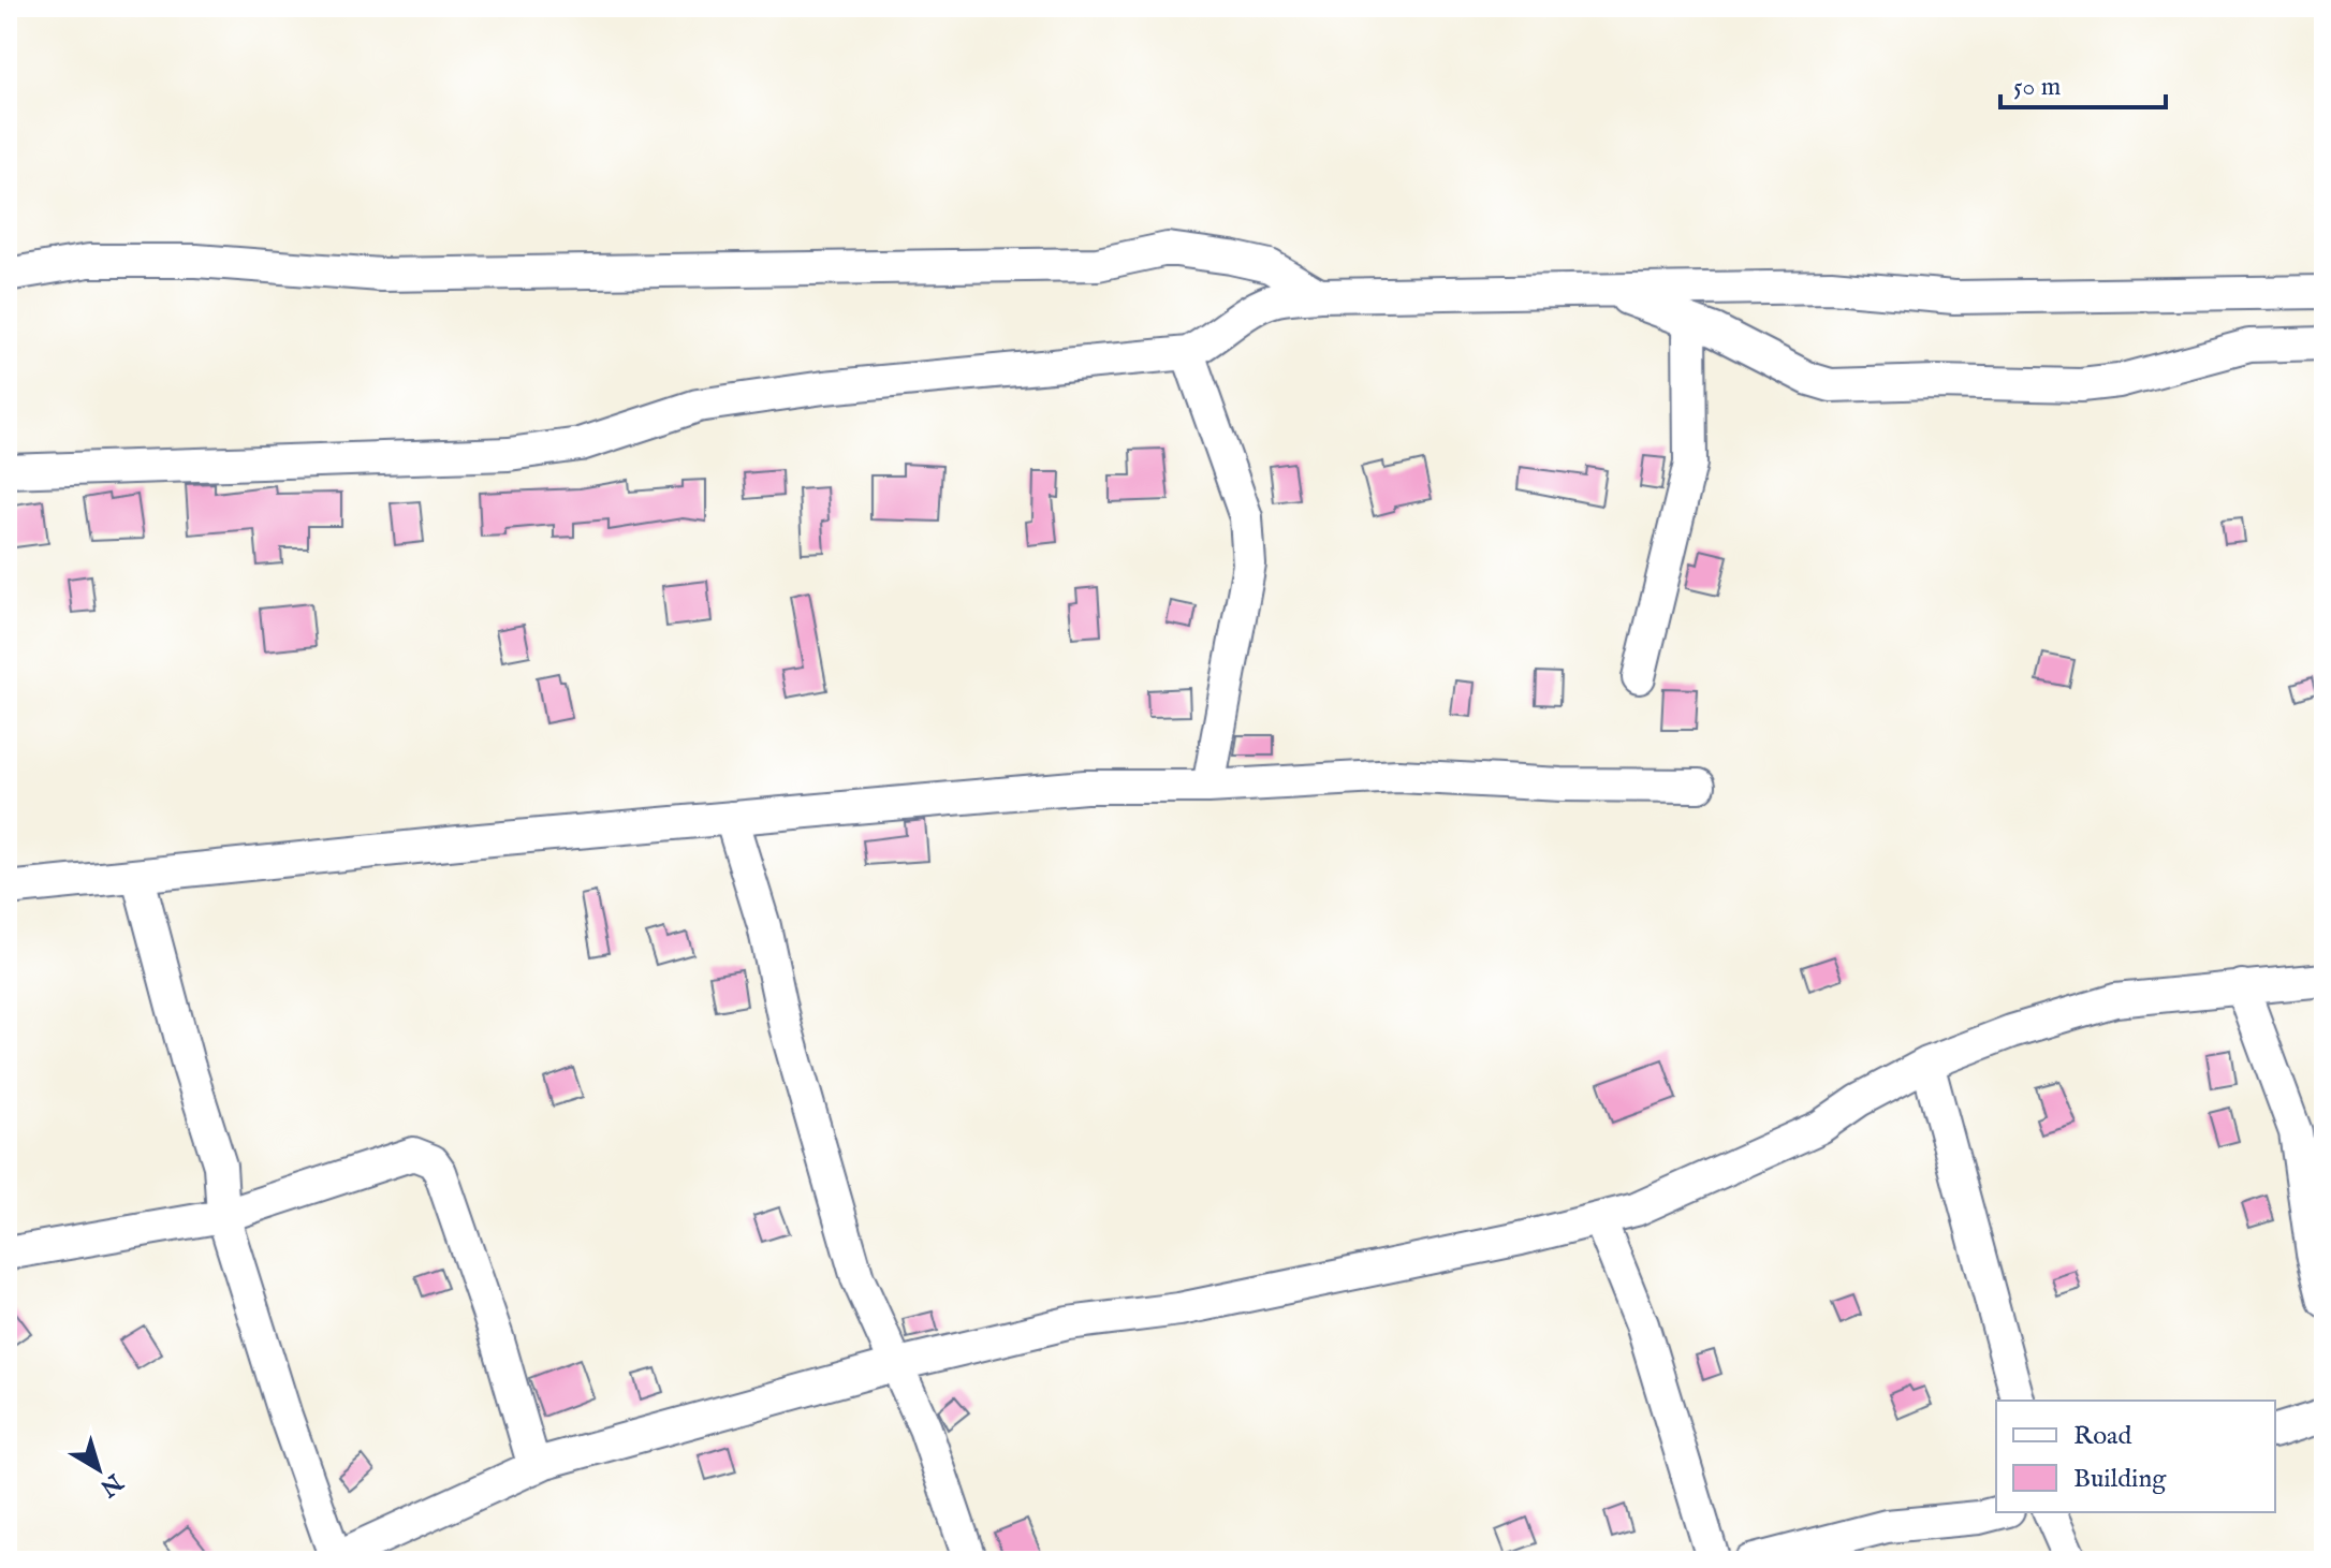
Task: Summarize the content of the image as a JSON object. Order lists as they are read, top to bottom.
{
  "legend": ["Road", "Building"],
  "scale_bar": "50 m",
  "north": "bottom right"
}
